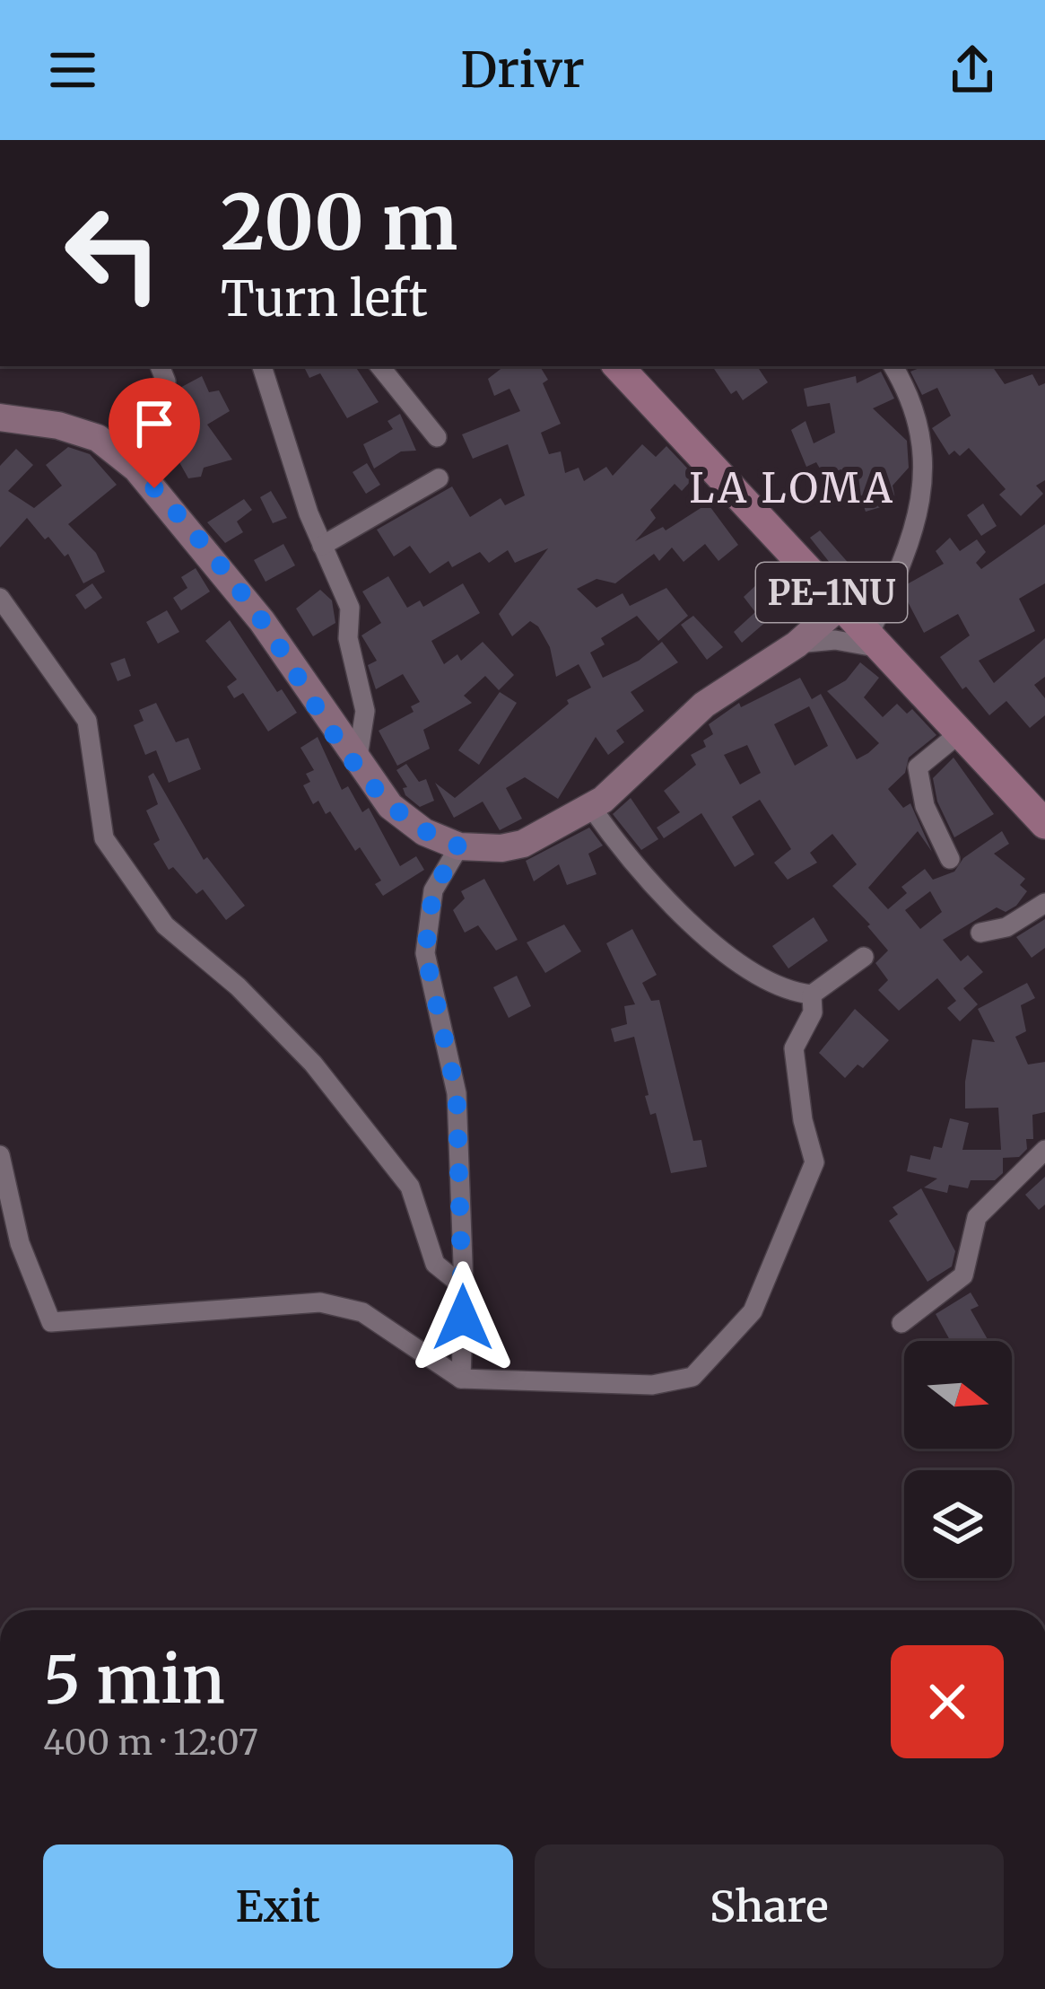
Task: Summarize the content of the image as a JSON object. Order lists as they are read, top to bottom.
{
  "streets": {
    "main road": ["PE-1NU"]
  },
  "districts": ["LA LOMA"],
  "north": "right",
  "page": {
    "header": "Drivr",
    "turn": ["200 m", "Turn left"],
    "heading": ["5 min", "400 m · 12:07"],
    "buttons": ["Exit", "Share"]
  }
}
